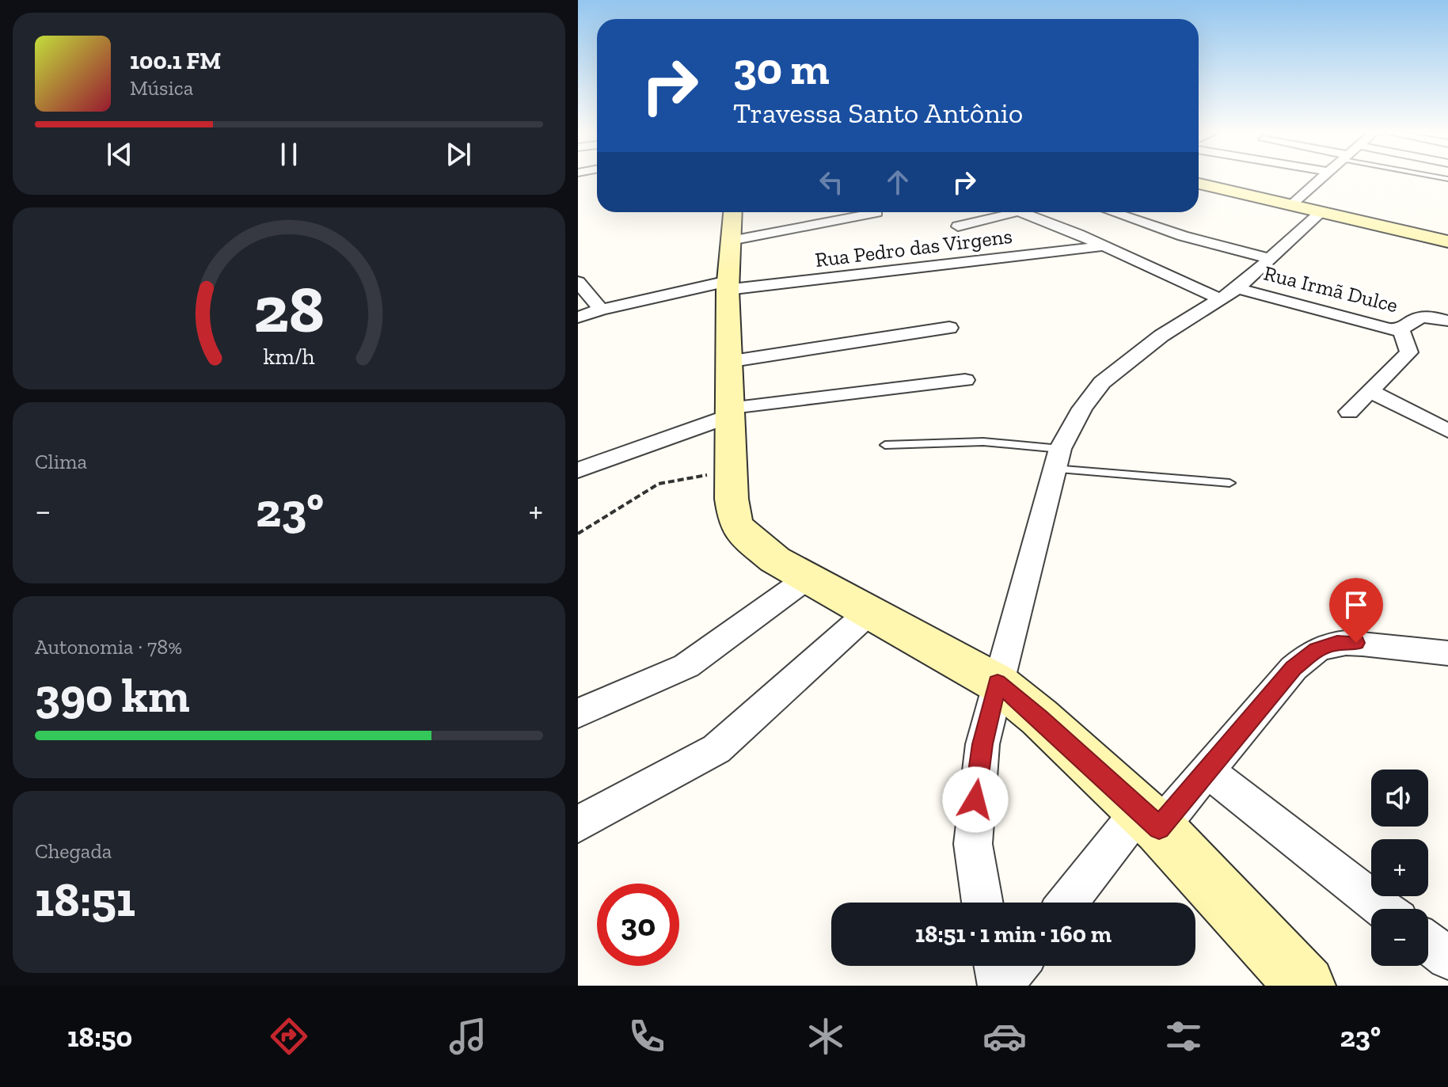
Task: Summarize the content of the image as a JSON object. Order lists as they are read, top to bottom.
{
  "streets": {
    "street": ["Rua Pedro das Virgens", "Rua Irmã Dulce"]
  },
  "crossings": [
    ["Rua Pedro das Virgens", "Rua Irmã Dulce"]
  ],
  "page": {
    "turn": ["30 m", "Travessa Santo Antônio"],
    "song": ["100.1 FM", "Música"],
    "tile": [
      "Clima",
      ["Autonomia · 78%", "390 km"],
      ["Chegada", "18:51"]
    ],
    "heat": ["−", "23°", "+"],
    "map_buttons": ["+", "−"],
    "limit": "30",
    "trip": "18:51 · 1 min · 160 m",
    "tabs": ["18:50", "23°"],
    "gauge": ["28", "km/h"]
  }
}
